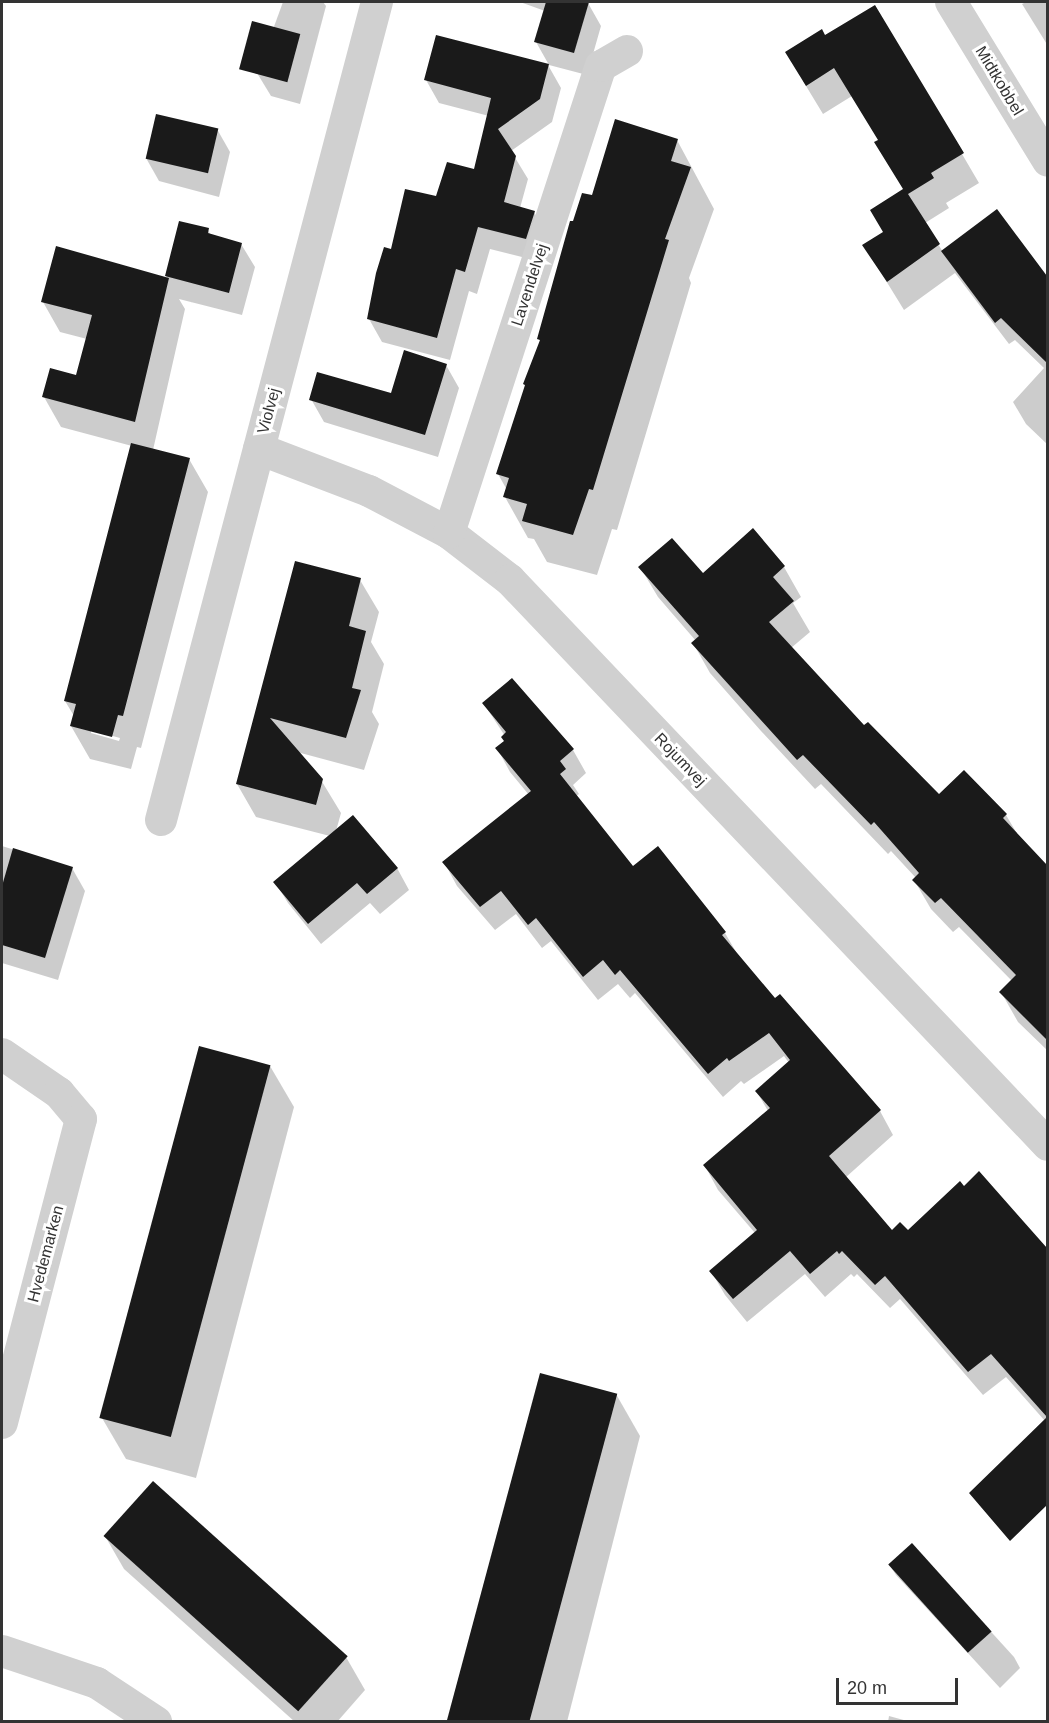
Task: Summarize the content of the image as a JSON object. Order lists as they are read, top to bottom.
{
  "streets": {
    "street": [
      "Midtkobbel",
      "Lavendelvej",
      "Violvej",
      "Rojumvej",
      "Hvedemarken"
    ]
  },
  "crossings": [
    ["Lavendelvej", "Rojumvej"],
    ["Violvej", "Rojumvej"]
  ],
  "scale_bar": "20 m"
}
